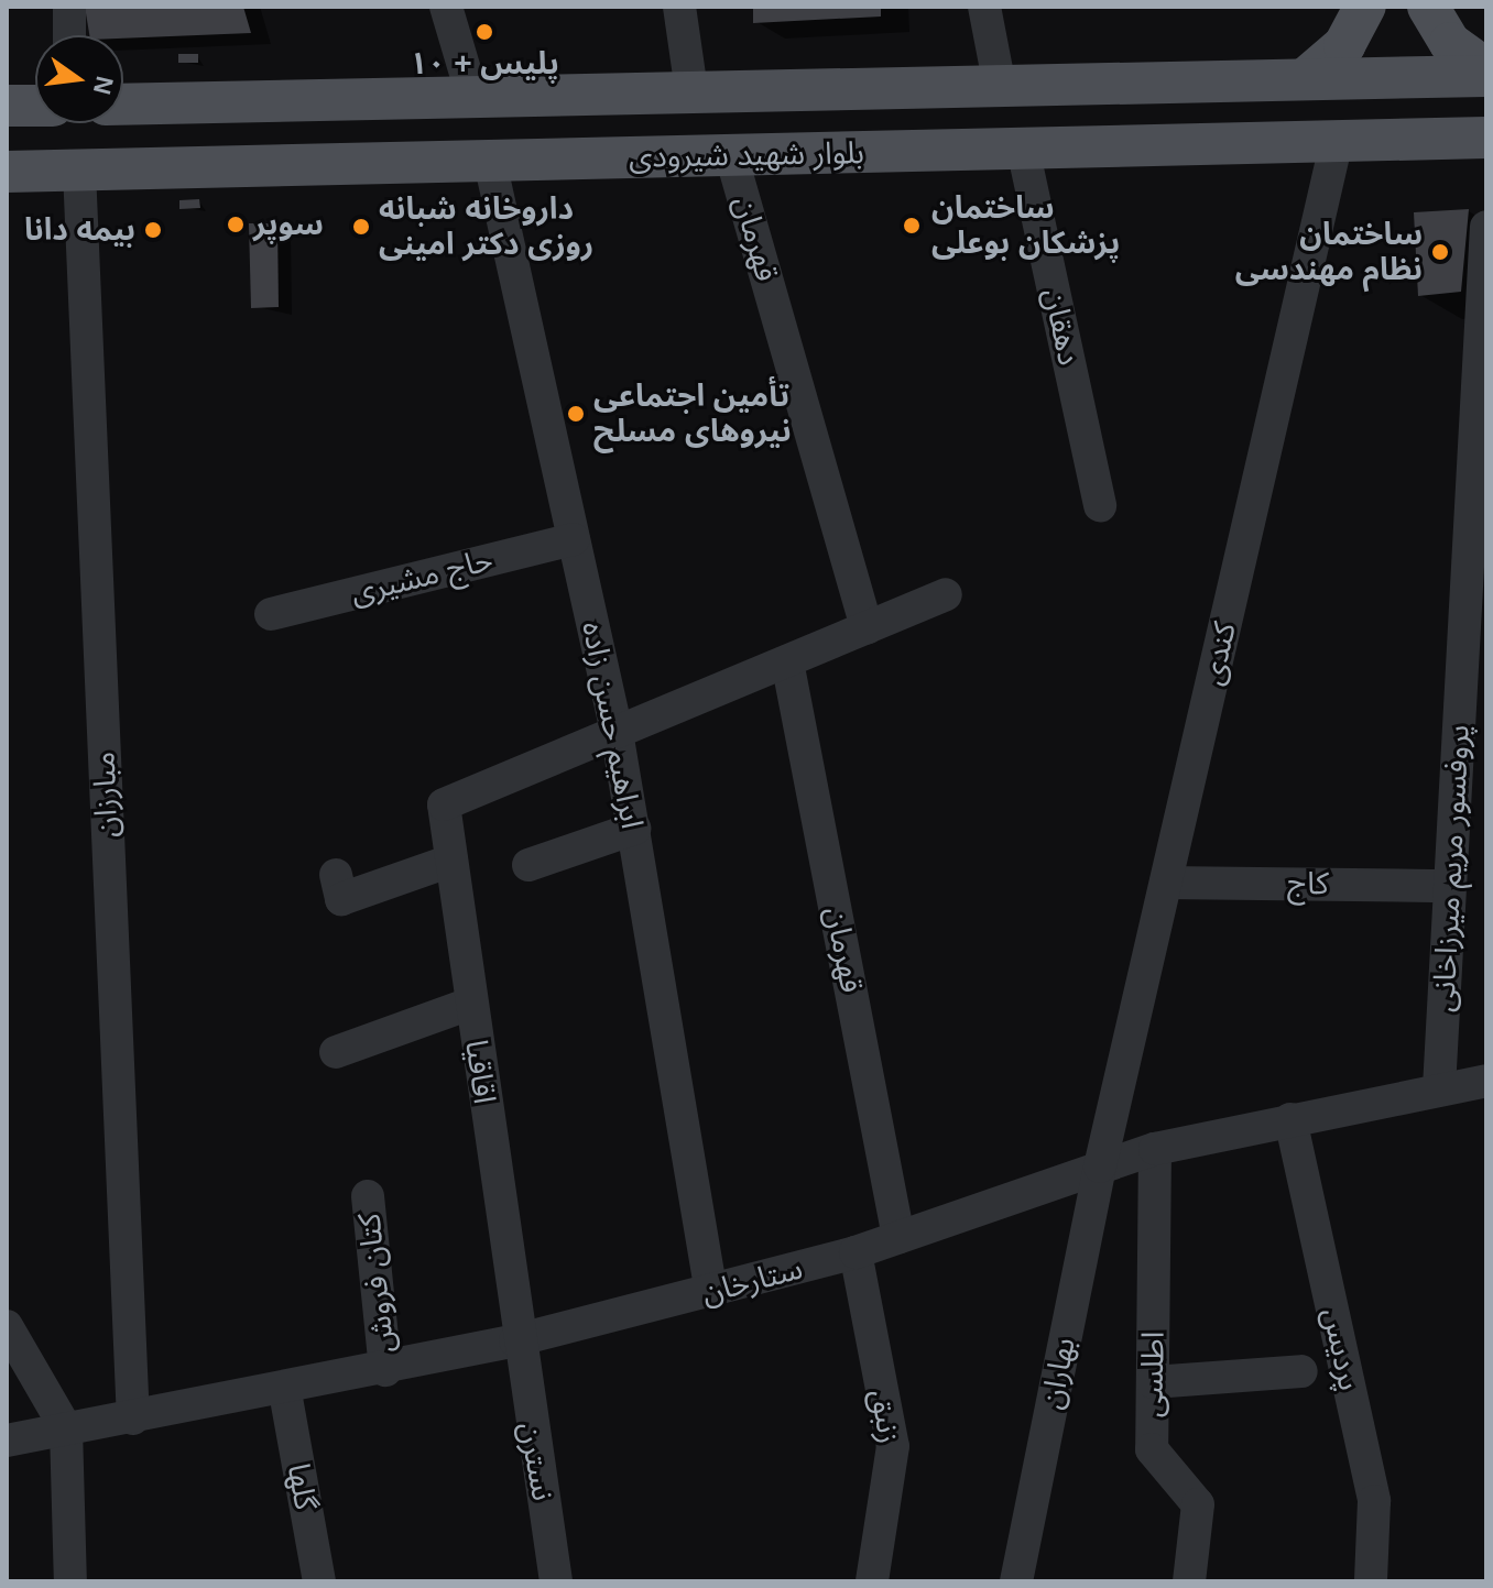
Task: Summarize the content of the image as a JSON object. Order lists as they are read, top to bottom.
{
  "streets": {
    "main road": ["بلوار شهید شیرودی"],
    "street": [
      "قهرمان",
      "دهقان",
      "حاج مشیری",
      "کندی",
      "ابراهیم حسن زاده",
      "مبارزان",
      "پروفسور مریم میرزاخانی",
      "کاج",
      "اقاقیا",
      "ستارخان",
      "کتان فروش",
      "پردیس",
      "بهاران",
      "اطلسی",
      "زنبق",
      "نسترن",
      "گلها"
    ]
  },
  "crossings": [
    ["بلوار شهید شیرودی", "قهرمان"],
    ["بلوار شهید شیرودی", "دهقان"],
    ["بلوار شهید شیرودی", "کندی"],
    ["بلوار شهید شیرودی", "ابراهیم حسن زاده"],
    ["بلوار شهید شیرودی", "مبارزان"],
    ["قهرمان", "ستارخان"],
    ["حاج مشیری", "ابراهیم حسن زاده"],
    ["کندی", "کاج"],
    ["کندی", "ستارخان"],
    ["کندی", "بهاران"],
    ["ابراهیم حسن زاده", "اقاقیا"],
    ["ابراهیم حسن زاده", "ستارخان"],
    ["مبارزان", "ستارخان"],
    ["پروفسور مریم میرزاخانی", "کاج"],
    ["پروفسور مریم میرزاخانی", "ستارخان"],
    ["اقاقیا", "ستارخان"],
    ["اقاقیا", "نسترن"],
    ["ستارخان", "کتان فروش"],
    ["ستارخان", "پردیس"],
    ["ستارخان", "بهاران"],
    ["ستارخان", "اطلسی"],
    ["ستارخان", "زنبق"],
    ["ستارخان", "نسترن"],
    ["ستارخان", "گلها"]
  ],
  "places": [
    "پلیس + ۱۰",
    "سوپر",
    "ساختمان پزشکان بوعلی",
    "داروخانه شبانه روزی دکتر امینی",
    "بیمه دانا",
    "ساختمان نظام مهندسی",
    "تأمین اجتماعی نیروهای مسلح"
  ],
  "north": "right"
}
